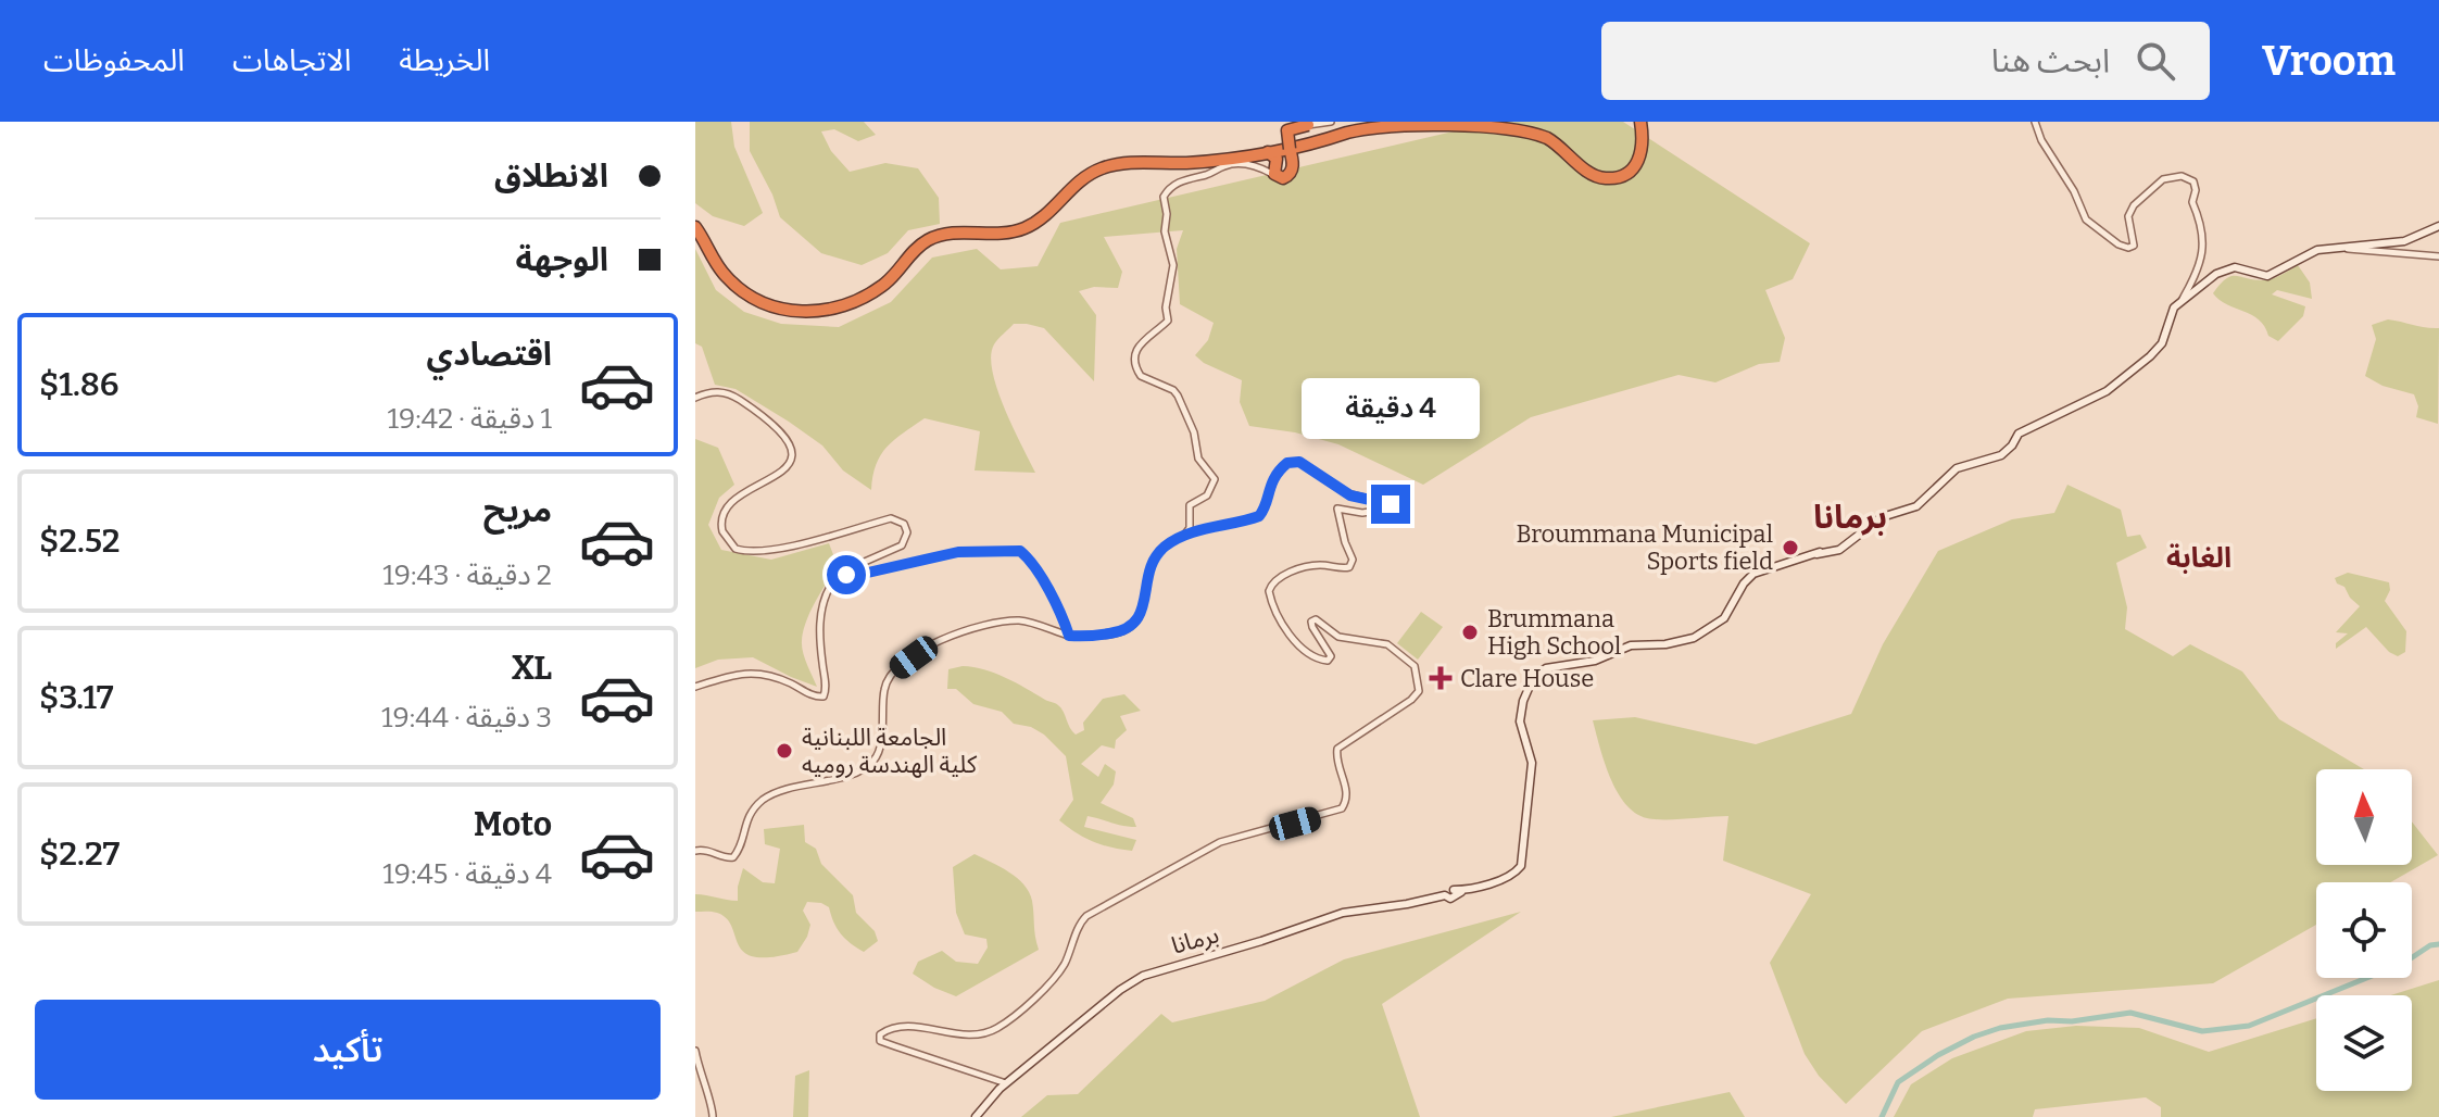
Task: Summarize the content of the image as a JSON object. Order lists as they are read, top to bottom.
{
  "streets": {
    "main road": ["برمانا"]
  },
  "districts": ["برمانا", "الغابة"],
  "places": {
    "other": ["Broummana Municipal Sports field", "Brummana High School", "الجامعة اللبنانية كلية الهندسة روميه"],
    "health": ["Clare House"]
  },
  "north": "top",
  "page": {
    "header": "Vroom",
    "search": "ابحث هنا",
    "nav": ["الخريطة", "الاتجاهات", "المحفوظات"],
    "banner": ["الانطلاق", "الوجهة"],
    "list": [
      {
        "name": "اقتصادي",
        "note": "1 دقيقة · 19:42",
        "value": "$1.86"
      },
      {
        "name": "مريح",
        "note": "2 دقيقة · 19:43",
        "value": "$2.52"
      },
      {
        "name": "XL",
        "note": "3 دقيقة · 19:44",
        "value": "$3.17"
      },
      {
        "name": "Moto",
        "note": "4 دقيقة · 19:45",
        "value": "$2.27"
      }
    ],
    "bubble": "4 دقيقة",
    "buttons": "تأكيد"
  }
}
